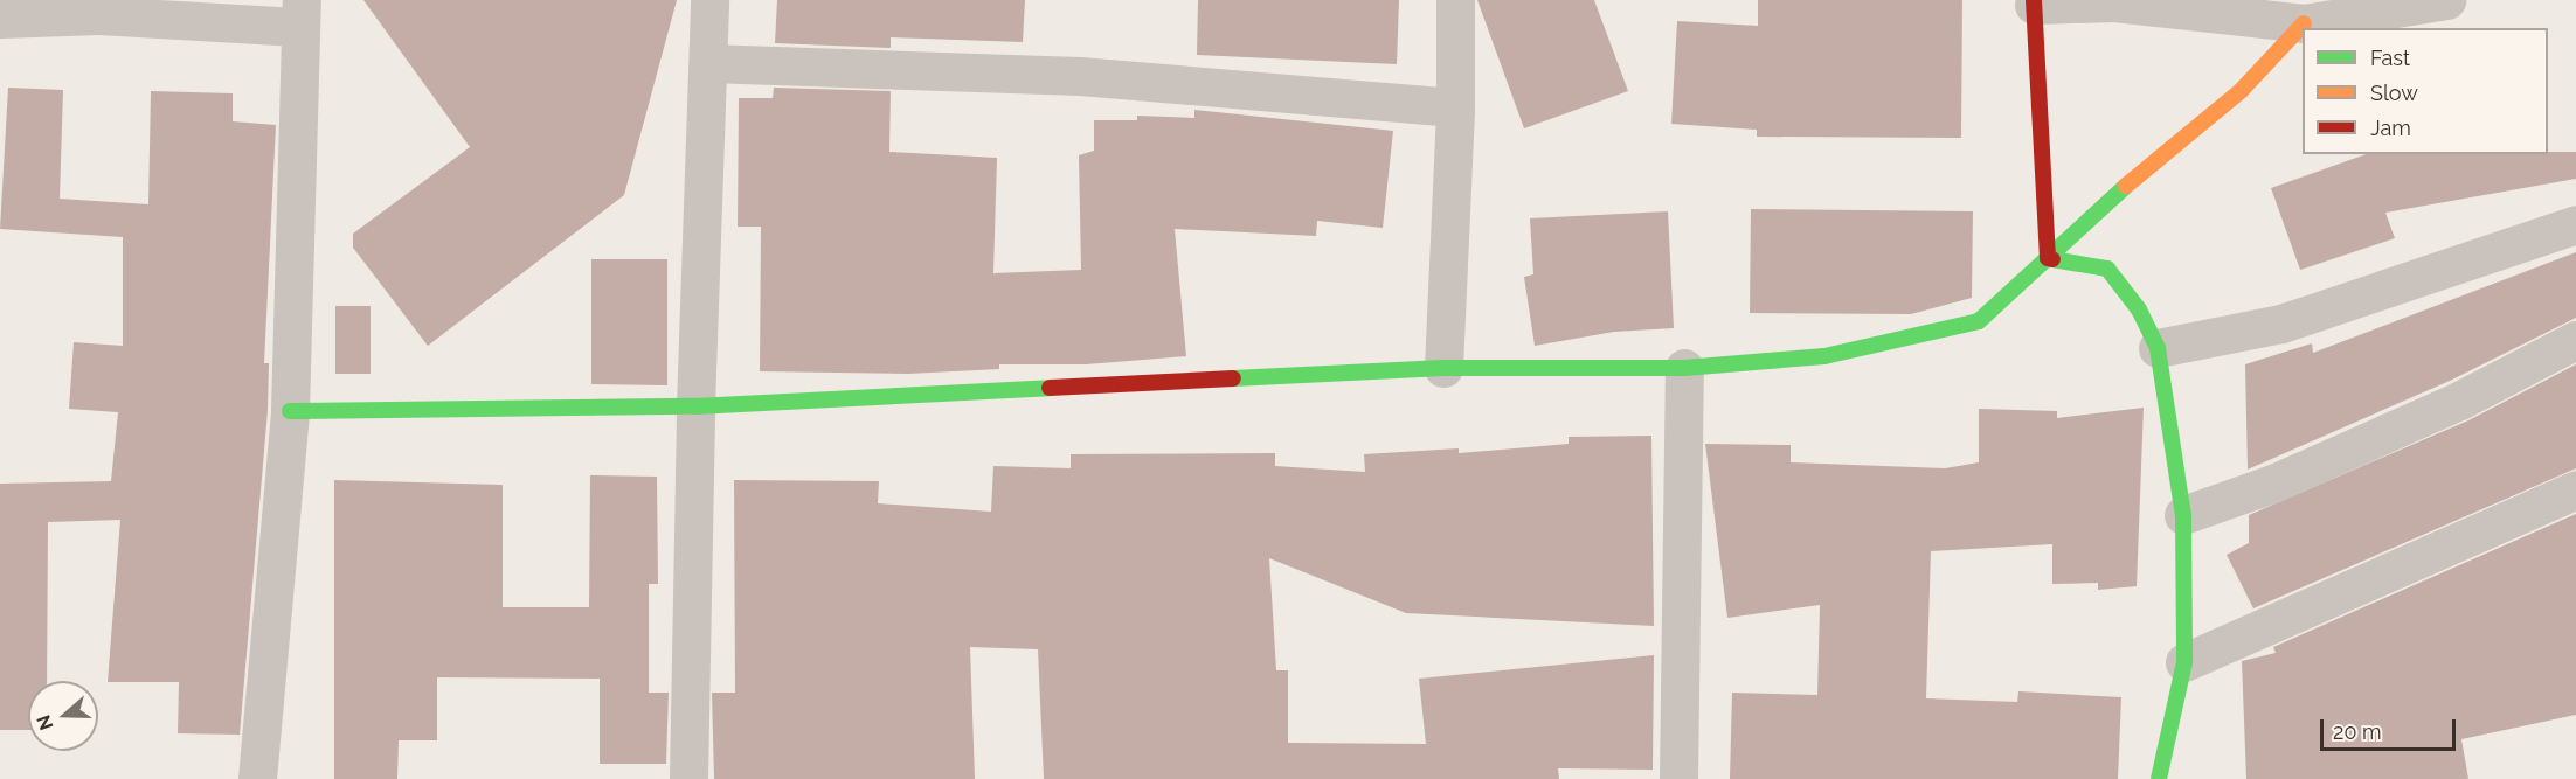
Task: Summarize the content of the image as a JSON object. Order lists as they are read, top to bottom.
{
  "legend": ["Fast", "Slow", "Jam"],
  "scale_bar": "20 m",
  "north": "left"
}
